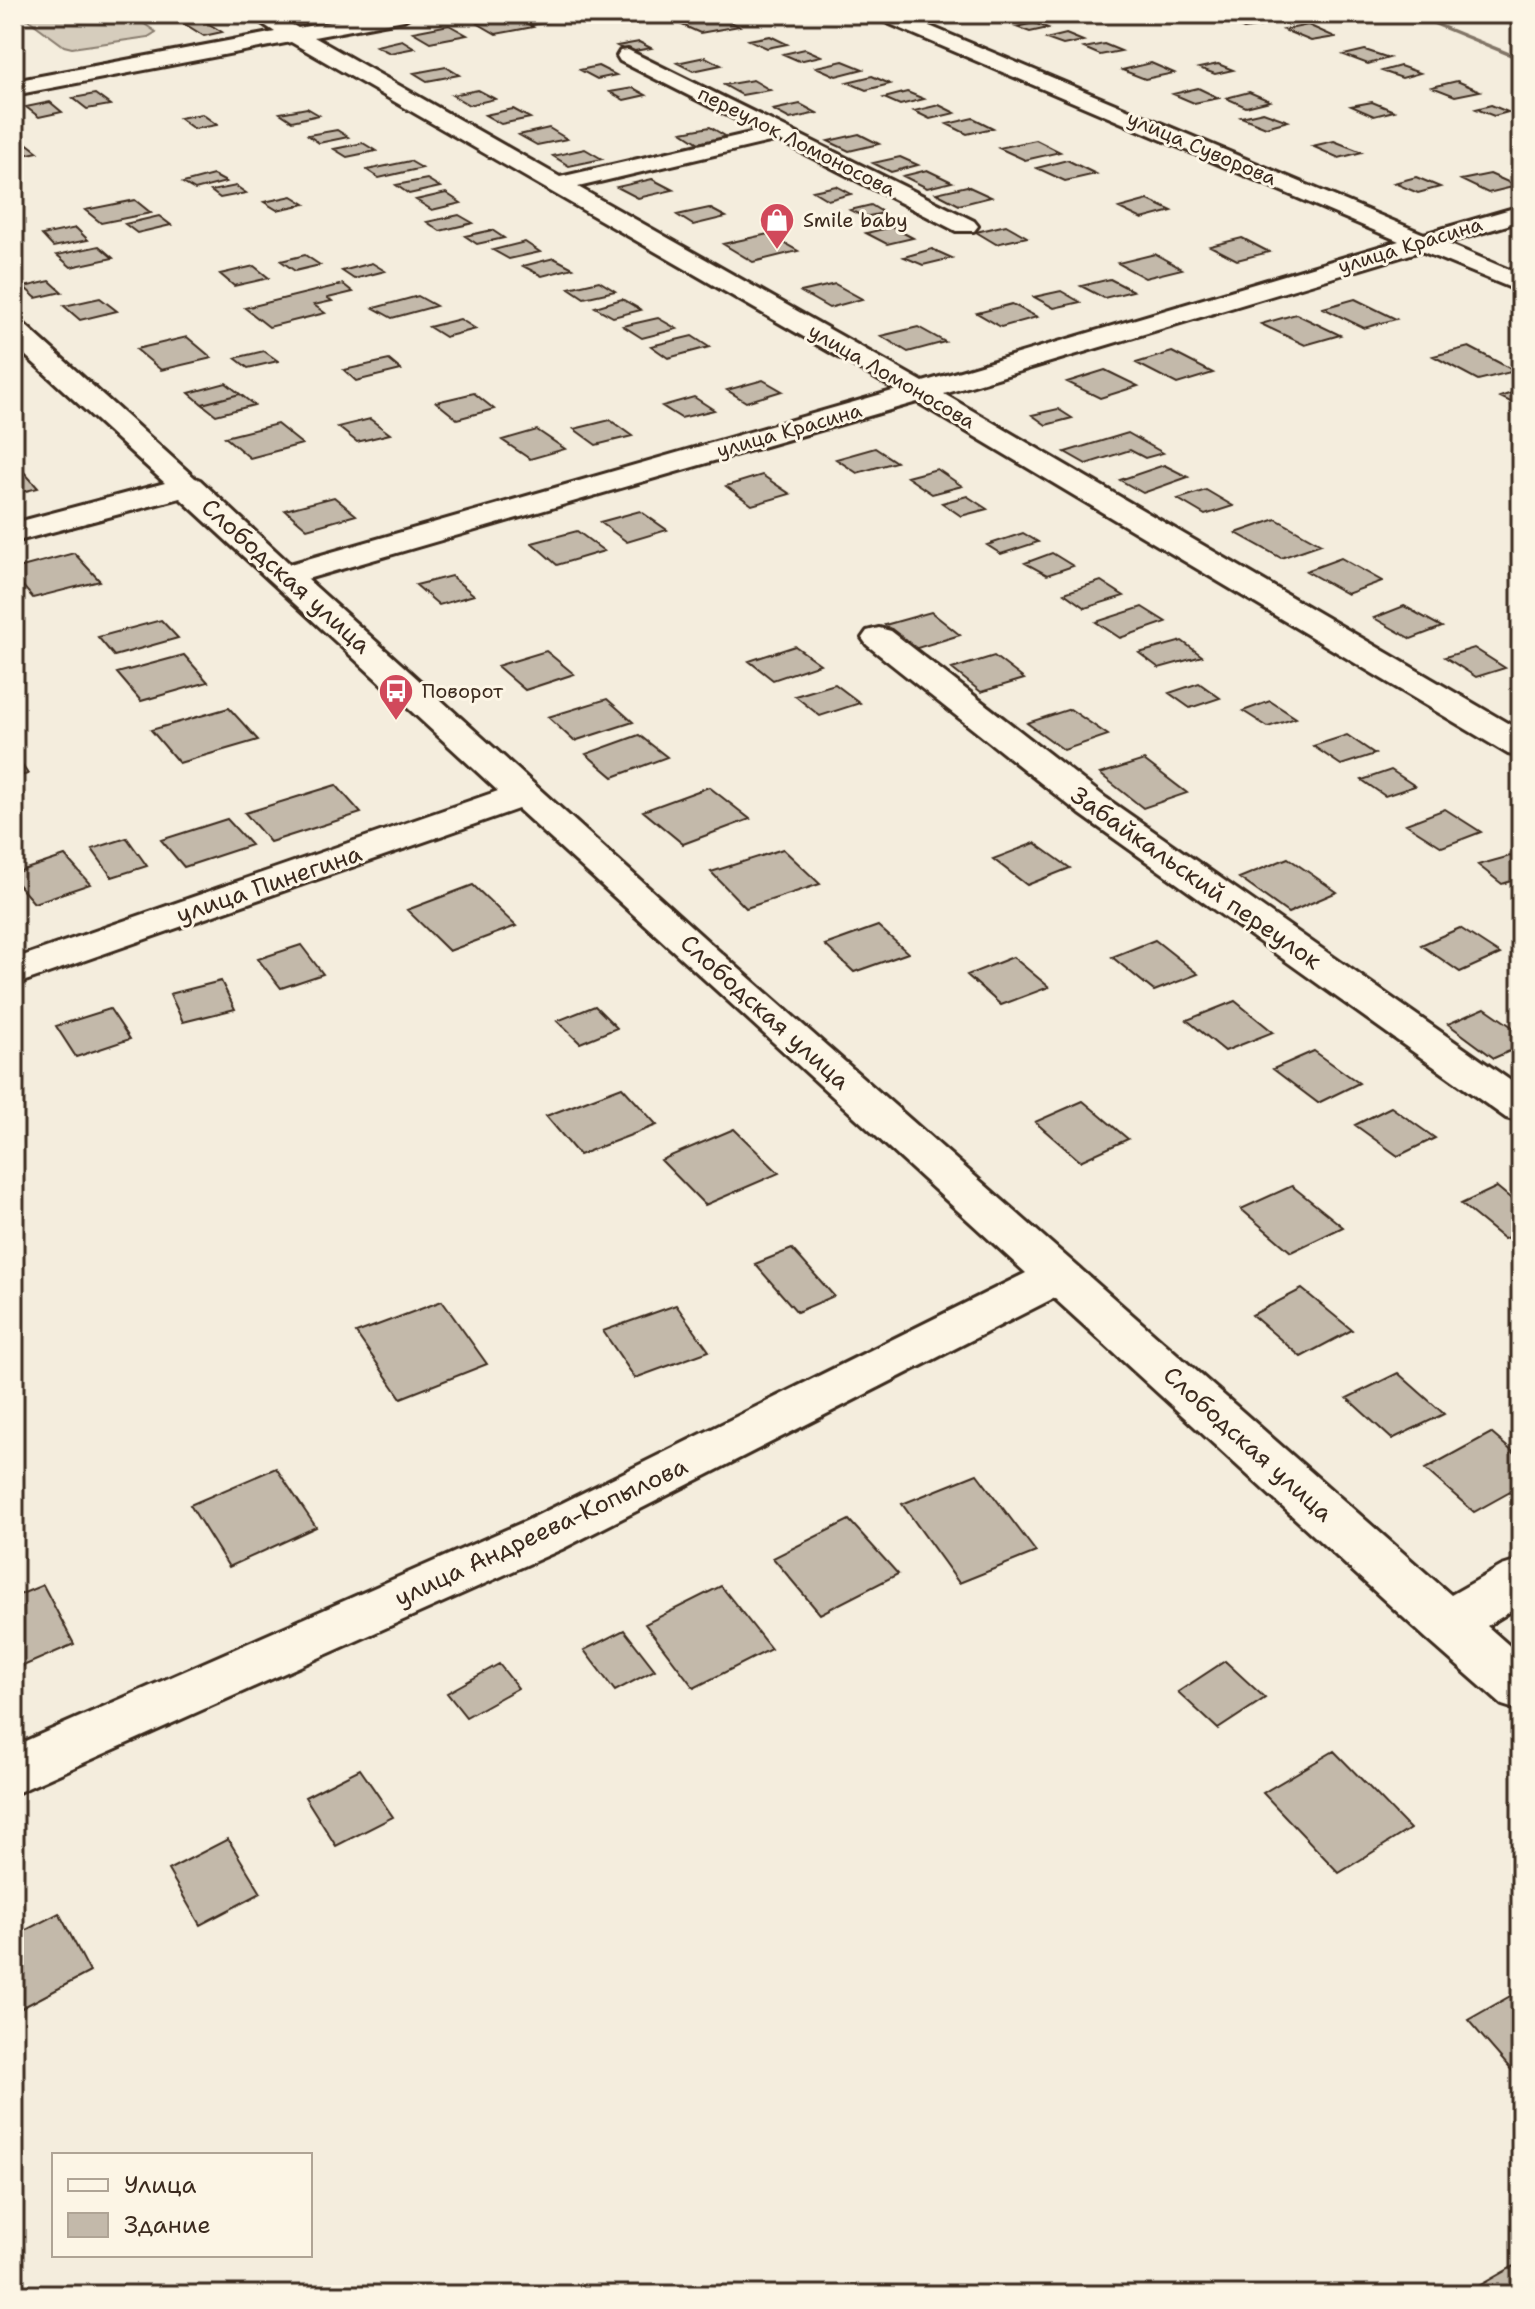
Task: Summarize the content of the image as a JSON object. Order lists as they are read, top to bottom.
{
  "streets": {
    "street": [
      "переулок Ломоносова",
      "улица Суворова",
      "улица Красина",
      "улица Ломоносова",
      "Слободская улица",
      "Забайкальский переулок",
      "улица Пинегина",
      "улица Андреева-Копылова"
    ]
  },
  "crossings": [
    ["улица Суворова", "улица Красина"],
    ["улица Красина", "улица Ломоносова"],
    ["улица Красина", "Слободская улица"],
    ["Слободская улица", "улица Пинегина"],
    ["Слободская улица", "улица Андреева-Копылова"]
  ],
  "places": {
    "shop": ["Smile baby"],
    "bus stop": ["Поворот"]
  },
  "legend": ["Улица", "Здание"]
}
